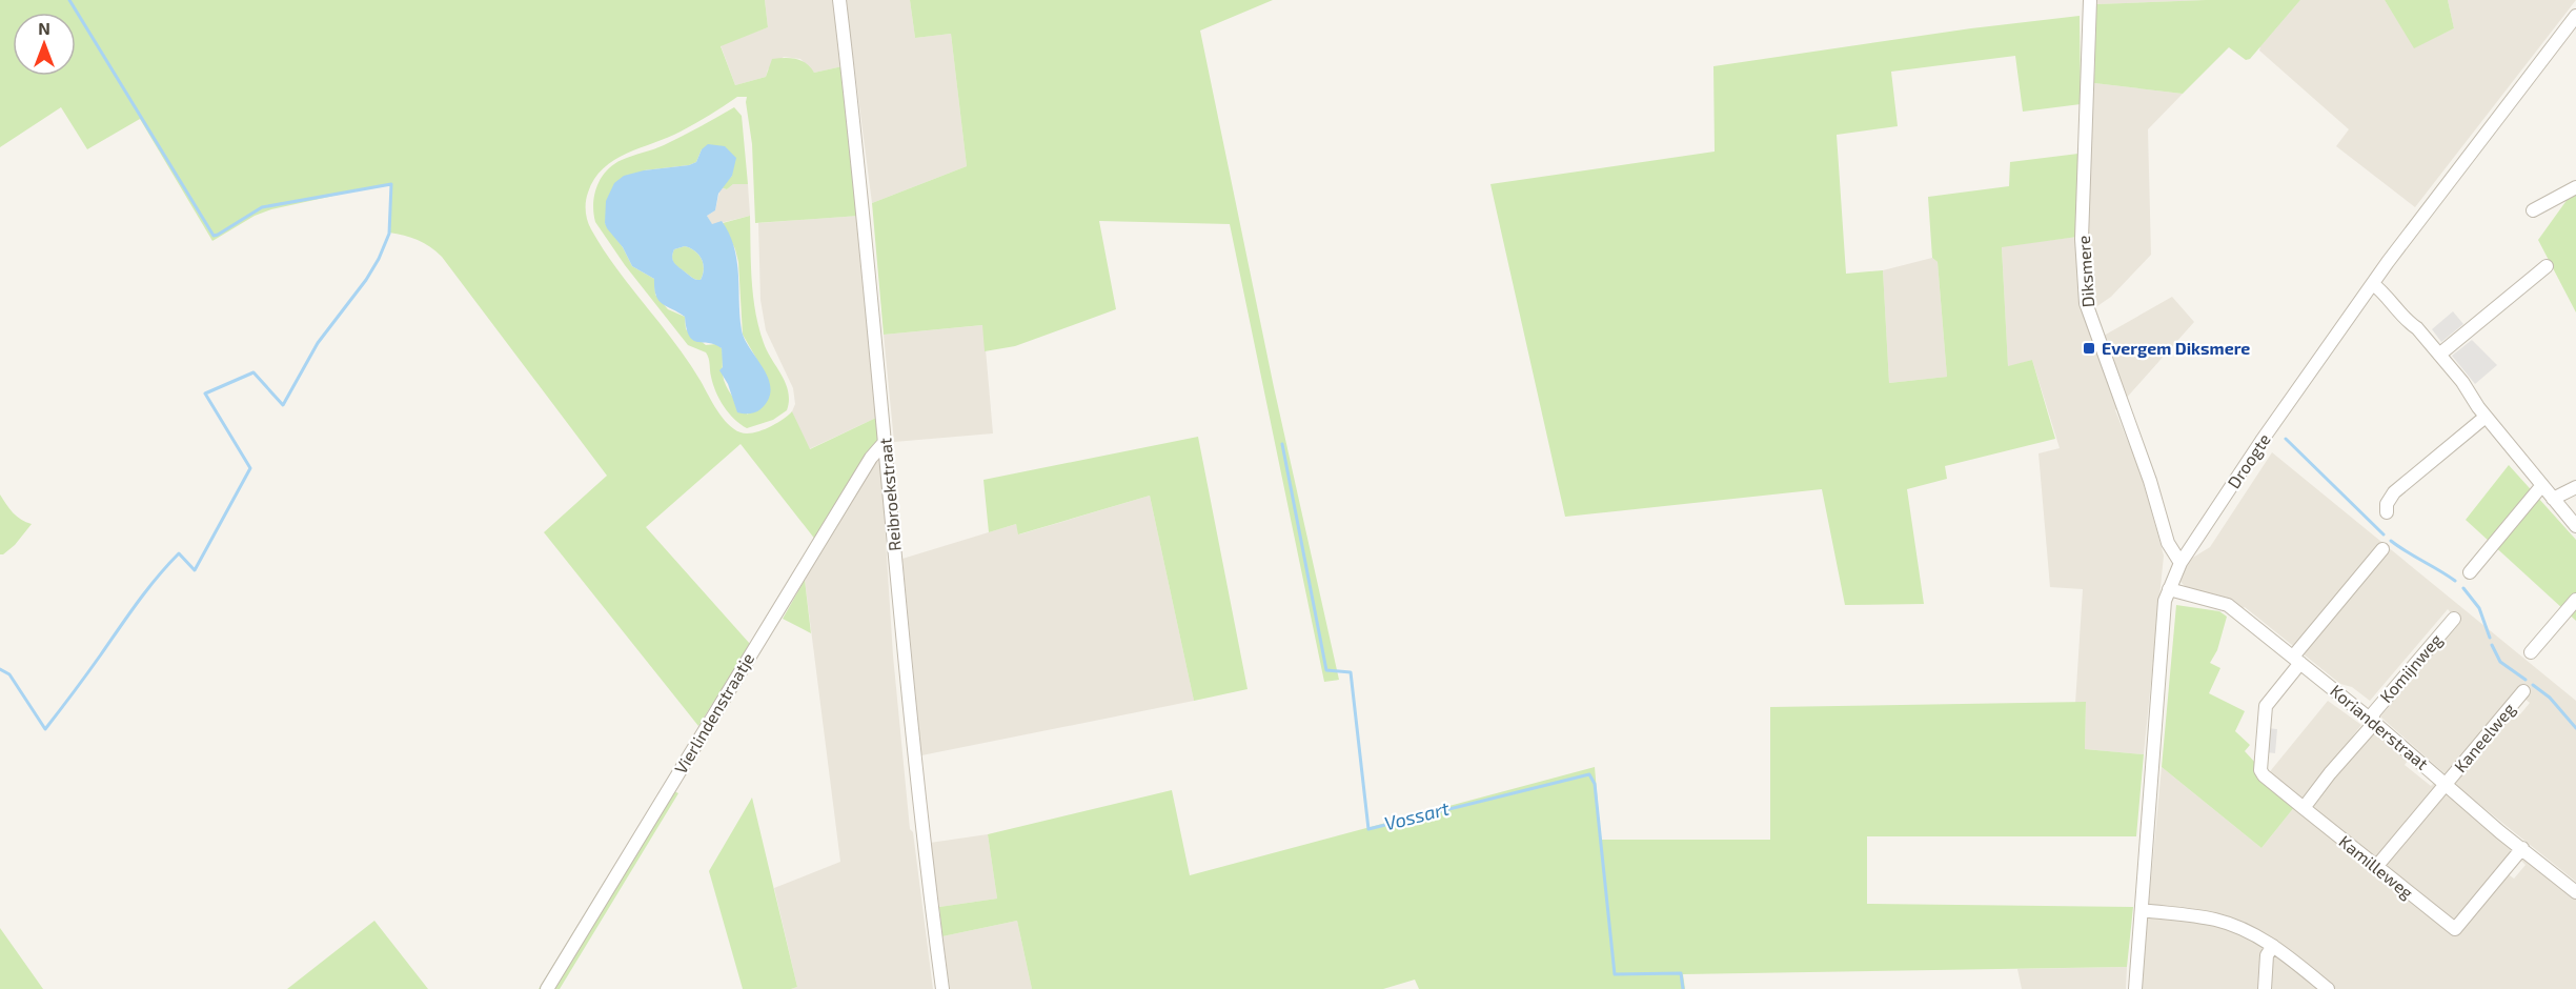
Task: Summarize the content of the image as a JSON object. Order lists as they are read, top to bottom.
{
  "streets": {
    "street": [
      "Diksmere",
      "Droogte",
      "Reibroekstraat",
      "Komijnweg",
      "Vierlindenstraatje",
      "Korianderstraat",
      "Kaneelweg",
      "Kamilleweg"
    ]
  },
  "crossings": [
    ["Diksmere", "Droogte"],
    ["Droogte", "Korianderstraat"],
    ["Reibroekstraat", "Vierlindenstraatje"],
    ["Komijnweg", "Korianderstraat"],
    ["Korianderstraat", "Kaneelweg"],
    ["Korianderstraat", "Kamilleweg"],
    ["Kaneelweg", "Kamilleweg"]
  ],
  "water": ["Vossart"],
  "places": {
    "transit": ["Evergem Diksmere"]
  },
  "north": "top"
}
